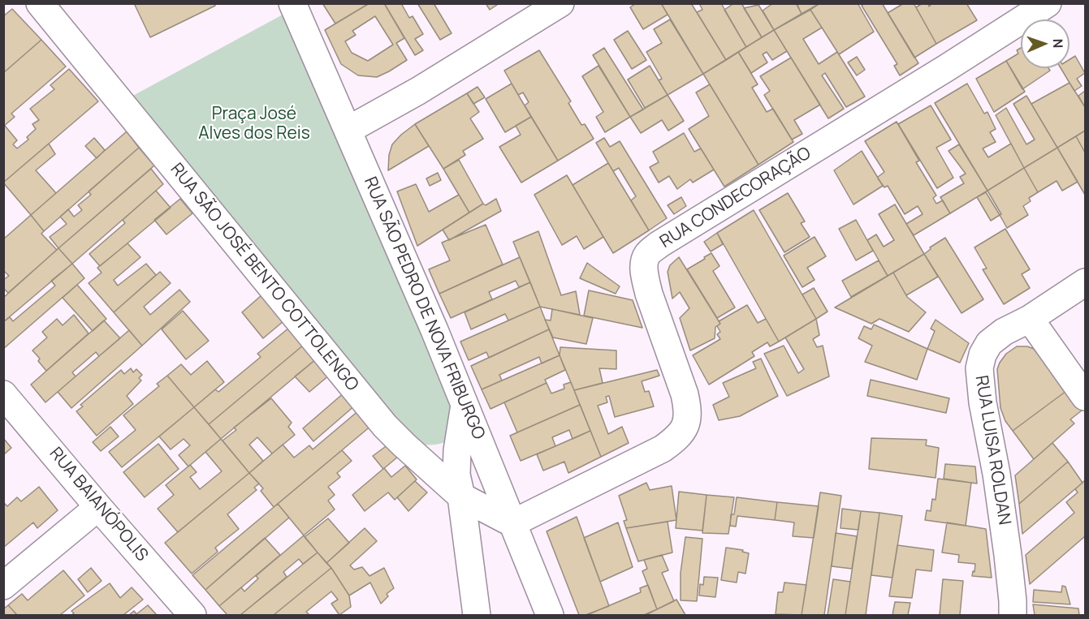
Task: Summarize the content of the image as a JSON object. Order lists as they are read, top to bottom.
{
  "streets": {
    "street": [
      "RUA CONDECORAÇÃO",
      "RUA SÃO JOSÉ BENTO COTTOLENGO",
      "RUA SÃO PEDRO DE NOVA FRIBURGO",
      "RUA LUISA ROLDAN",
      "RUA BAIANÓPOLIS"
    ]
  },
  "crossings": [
    ["RUA CONDECORAÇÃO", "RUA SÃO JOSÉ BENTO COTTOLENGO"],
    ["RUA CONDECORAÇÃO", "RUA SÃO PEDRO DE NOVA FRIBURGO"],
    ["RUA SÃO JOSÉ BENTO COTTOLENGO", "RUA SÃO PEDRO DE NOVA FRIBURGO"]
  ],
  "parks": ["Praça José Alves dos Reis"],
  "north": "right"
}
